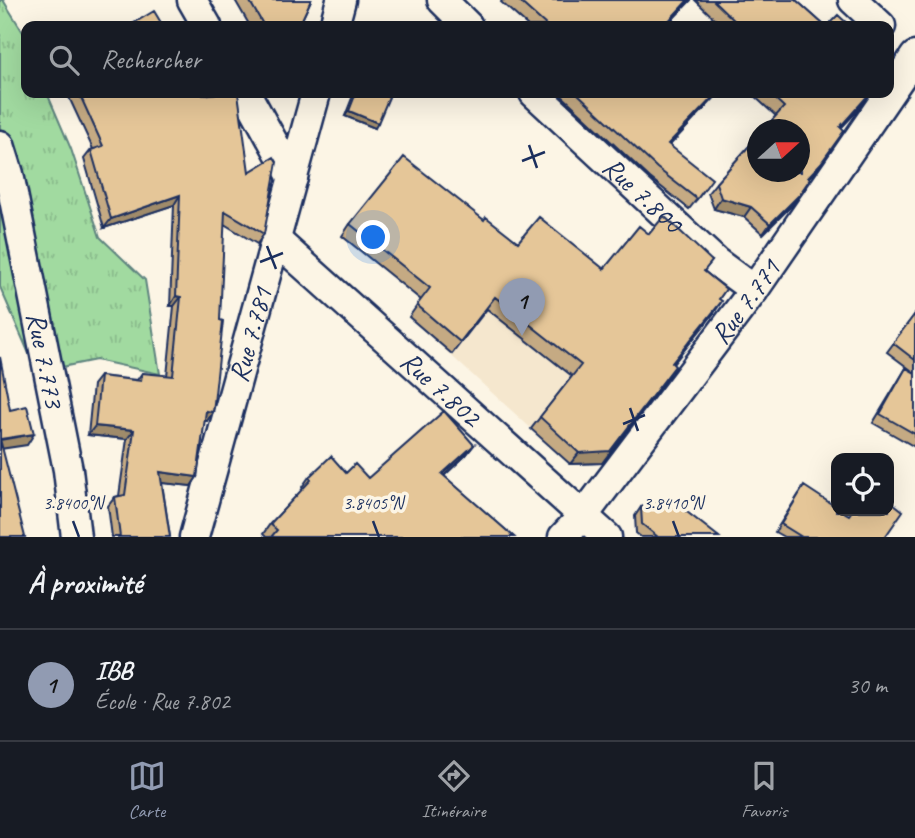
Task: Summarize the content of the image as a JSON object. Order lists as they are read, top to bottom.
{
  "streets": {
    "street": [
      "Rue 7.800",
      "Rue 7.771",
      "Rue 7.781",
      "Rue 7.773",
      "Rue 7.802"
    ]
  },
  "crossings": [
    ["Rue 7.800", "Rue 7.771"],
    ["Rue 7.771", "Rue 7.802"],
    ["Rue 7.781", "Rue 7.802"]
  ],
  "north": "right",
  "page": {
    "search": "Rechercher",
    "pins": "1",
    "heading": "À proximité",
    "list": [
      {
        "mark": "1",
        "name": "IBB",
        "note": "École · Rue 7.802",
        "value": "30 m"
      }
    ],
    "nav": ["Carte", "Itinéraire", "Favoris"]
  },
  "coordinates": ["3.8400°N", "3.8405°N", "3.8410°N"]
}
